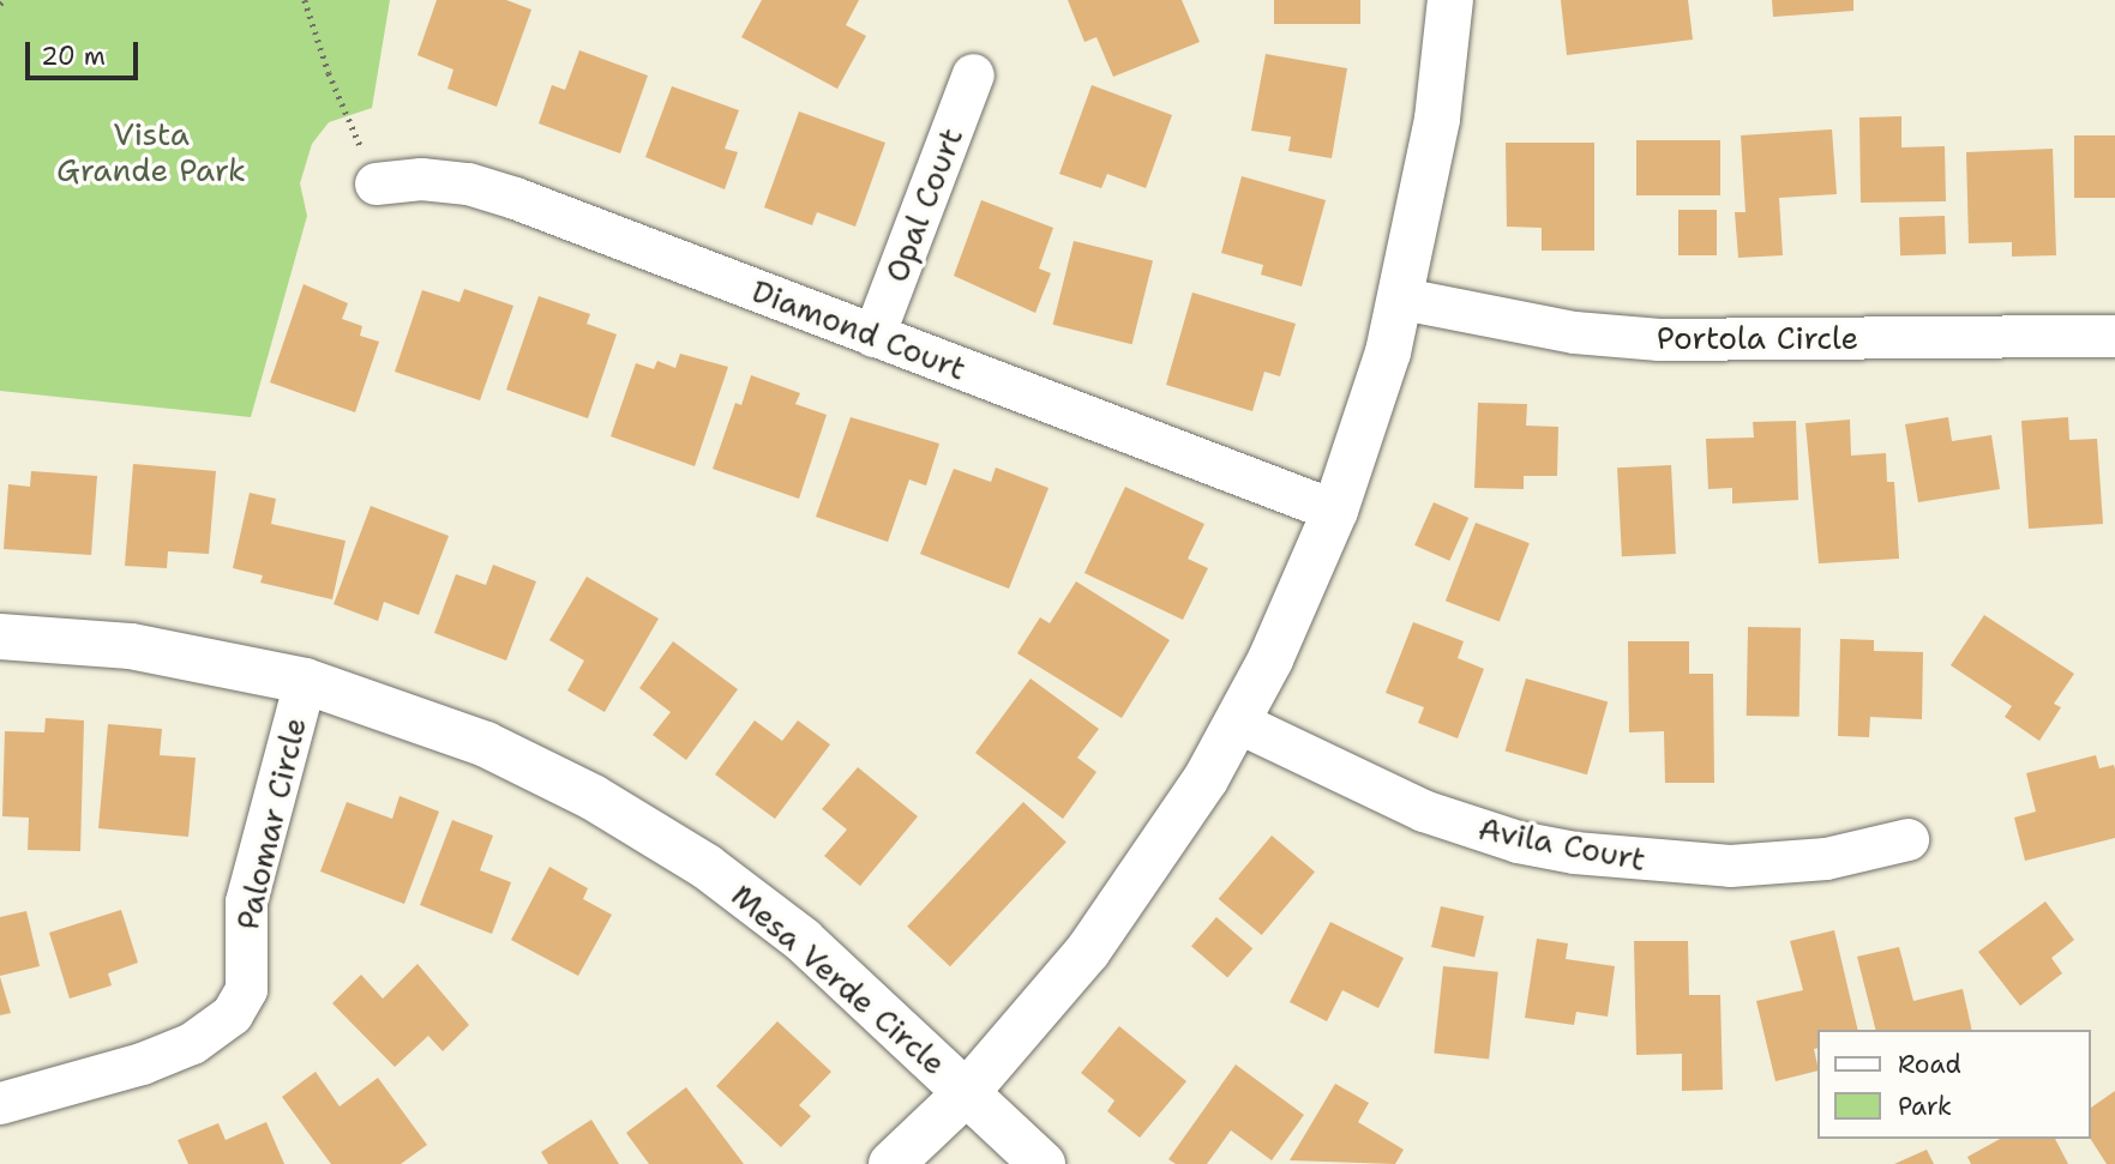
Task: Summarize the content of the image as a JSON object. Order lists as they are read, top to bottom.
{
  "streets": {
    "street": [
      "Opal Court",
      "Diamond Court",
      "Portola Circle",
      "Palomar Circle",
      "Avila Court",
      "Mesa Verde Circle"
    ]
  },
  "crossings": [
    ["Opal Court", "Diamond Court"],
    ["Palomar Circle", "Mesa Verde Circle"]
  ],
  "parks": ["Vista Grande Park"],
  "legend": ["Road", "Park"],
  "scale_bar": "20 m"
}
